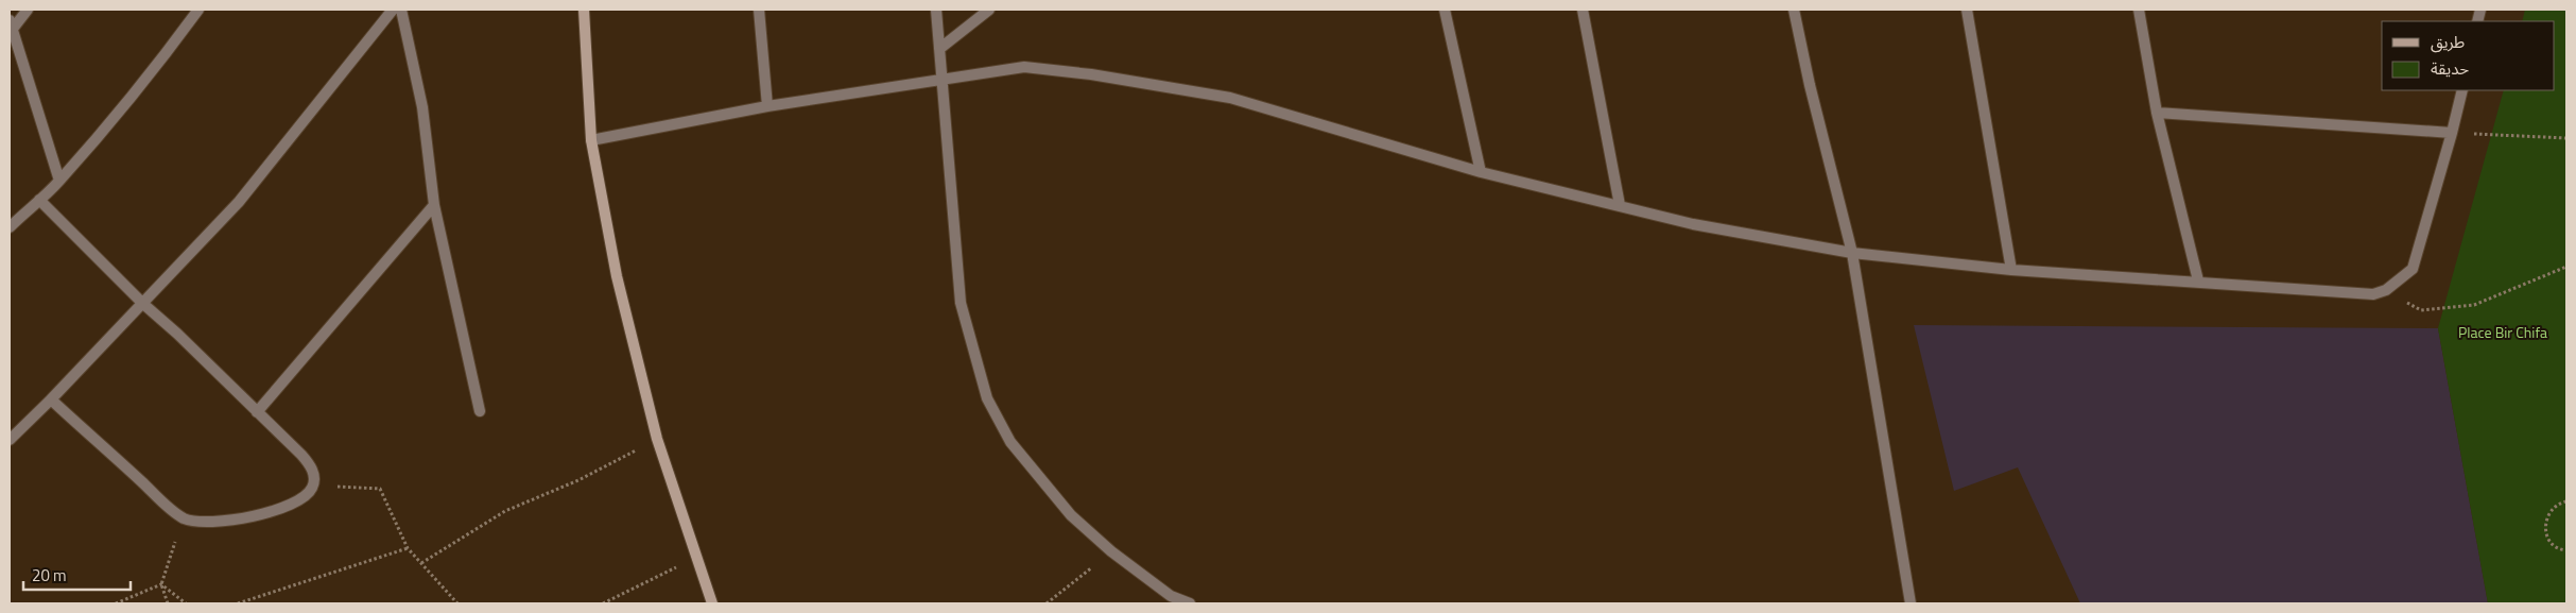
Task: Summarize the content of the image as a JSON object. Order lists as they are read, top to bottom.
{
  "parks": ["Place Bir Chifa"],
  "legend": ["طريق", "حديقة"],
  "scale_bar": "20 m"
}
